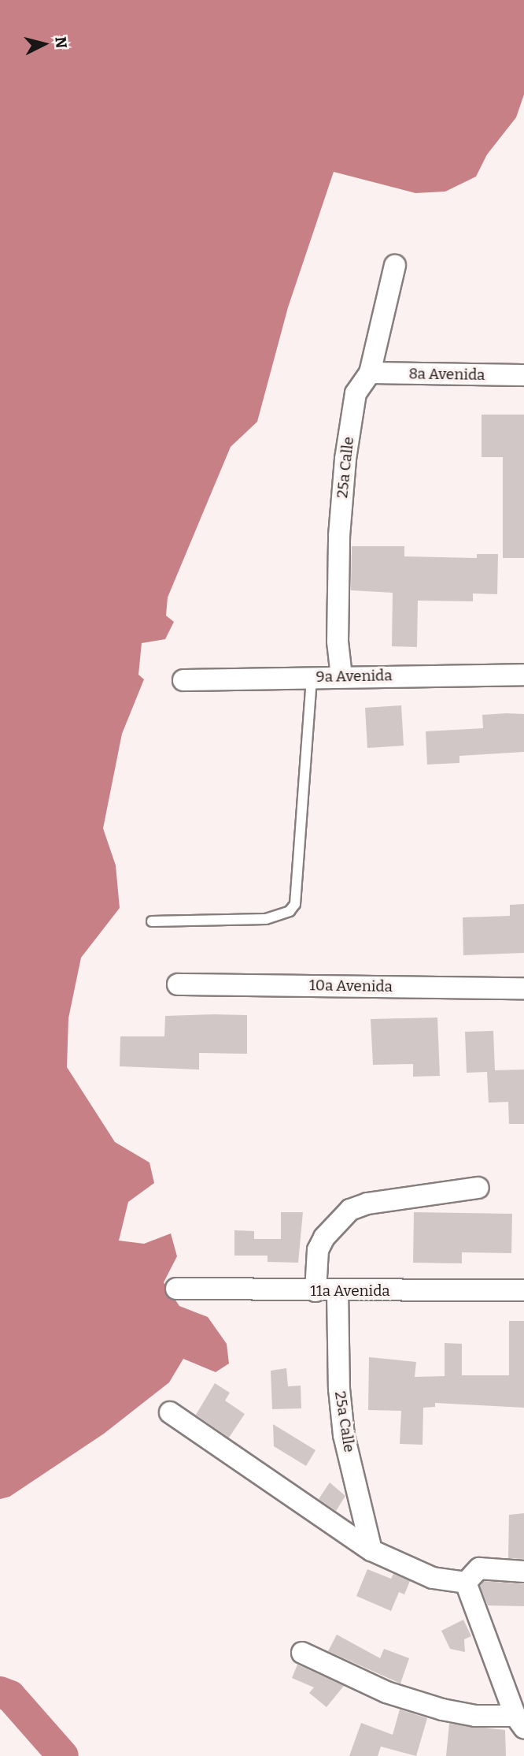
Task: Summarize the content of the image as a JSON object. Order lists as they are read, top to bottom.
{
  "streets": {
    "street": [
      "8a Avenida",
      "25a Calle",
      "9a Avenida",
      "10a Avenida",
      "11a Avenida"
    ]
  },
  "crossings": [
    ["8a Avenida", "25a Calle"],
    ["25a Calle", "9a Avenida"],
    ["25a Calle", "11a Avenida"]
  ],
  "north": "right"
}
